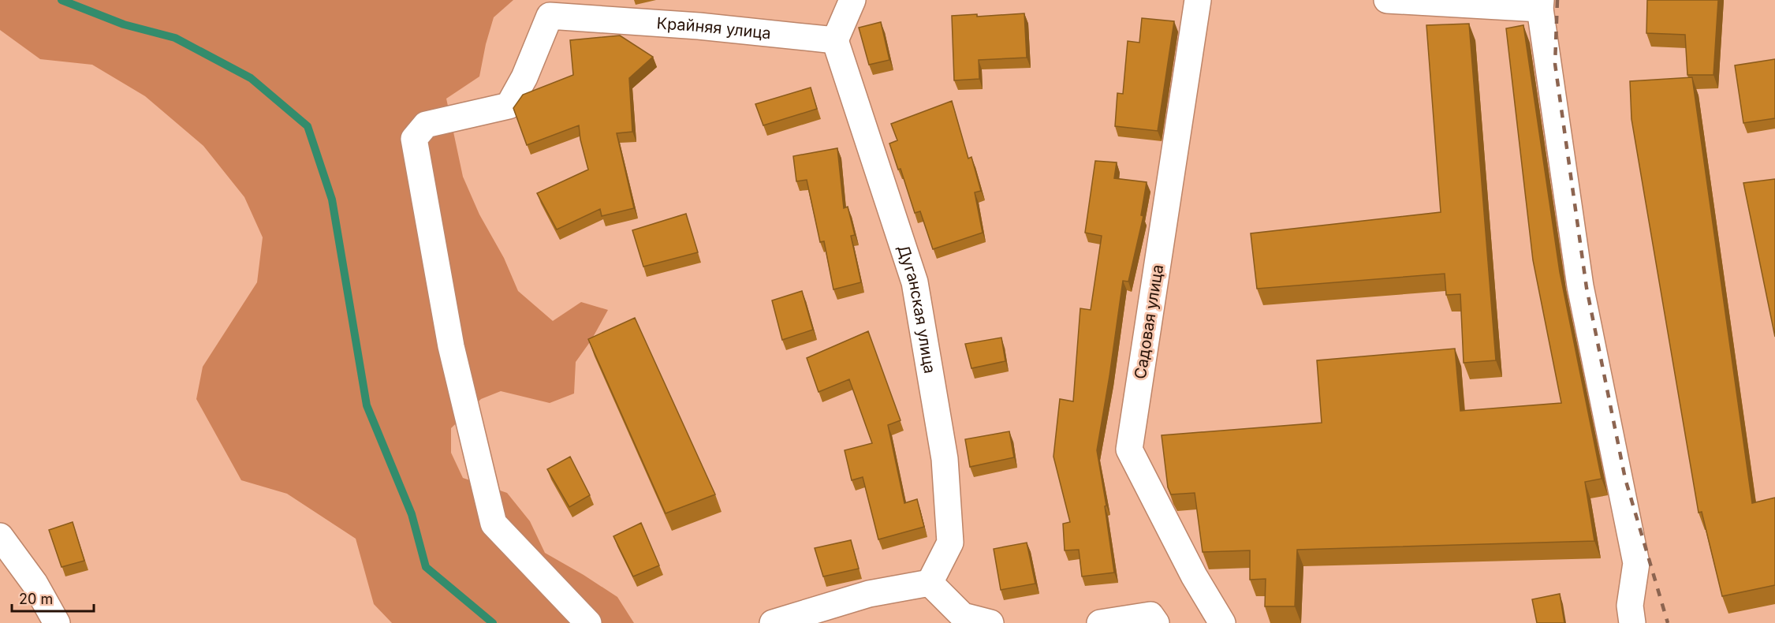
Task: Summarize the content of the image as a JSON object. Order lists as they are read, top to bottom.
{
  "streets": {
    "street": ["Крайняя улица", "Дуганская улица", "Садовая улица"]
  },
  "crossings": [
    ["Крайняя улица", "Дуганская улица"]
  ],
  "scale_bar": "20 m"
}
